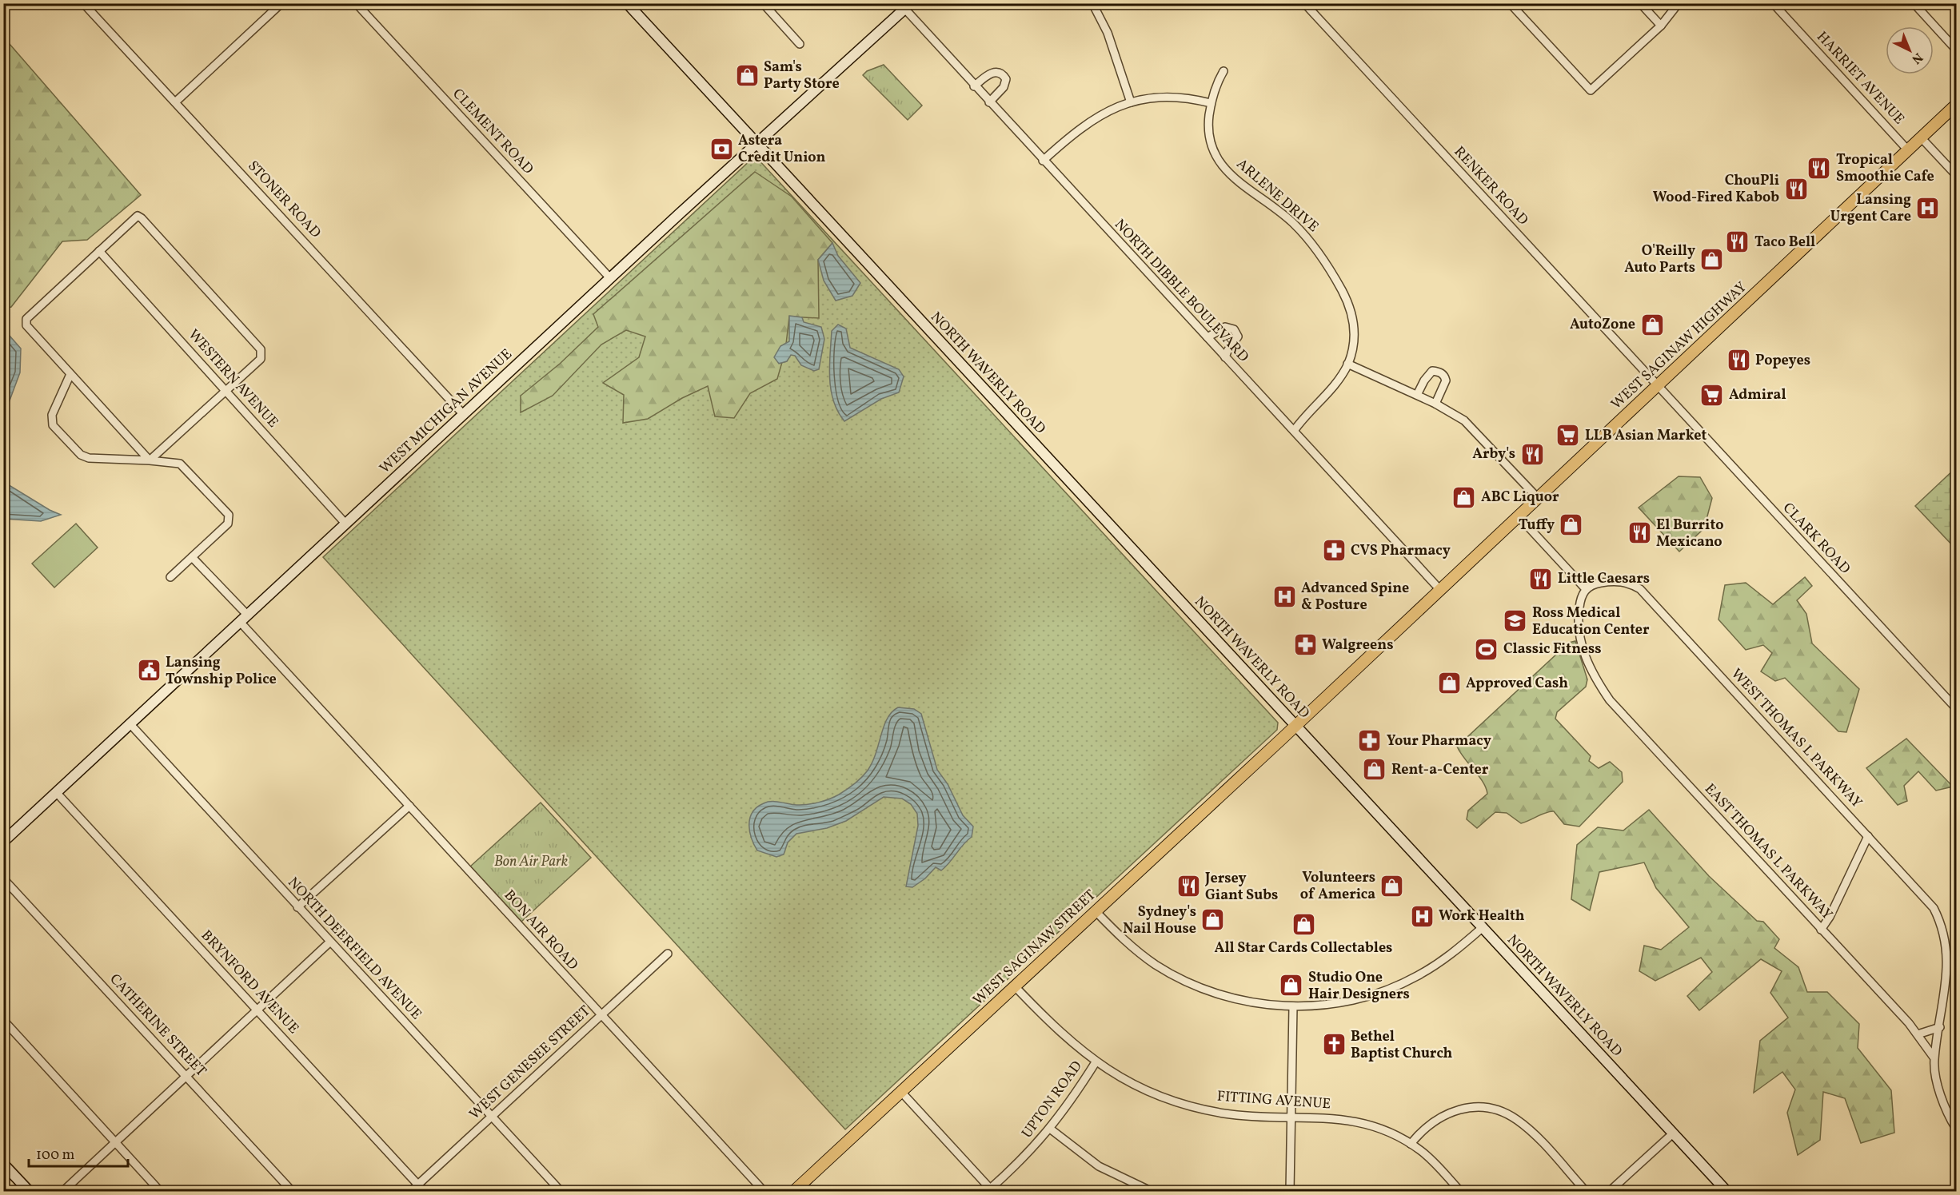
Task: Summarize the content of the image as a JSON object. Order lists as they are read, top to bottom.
{
  "streets": {
    "main road": [
      "WEST SAGINAW HIGHWAY",
      "NORTH WAVERLY ROAD",
      "WEST MICHIGAN AVENUE",
      "WEST SAGINAW STREET"
    ],
    "street": [
      "HARRIET AVENUE",
      "CLEMENT ROAD",
      "RENKER ROAD",
      "ARLENE DRIVE",
      "STONER ROAD",
      "NORTH DIBBLE BOULEVARD",
      "WESTERN AVENUE",
      "CLARK ROAD",
      "WEST THOMAS L PARKWAY",
      "EAST THOMAS L PARKWAY",
      "BON AIR ROAD",
      "NORTH DEERFIELD AVENUE",
      "BRYNFORD AVENUE",
      "CATHERINE STREET",
      "WEST GENESEE STREET",
      "UPTON ROAD",
      "FITTING AVENUE"
    ]
  },
  "crossings": [
    ["HARRIET AVENUE", "WEST SAGINAW HIGHWAY"],
    ["CLEMENT ROAD", "WEST MICHIGAN AVENUE"],
    ["RENKER ROAD", "WEST SAGINAW HIGHWAY"],
    ["RENKER ROAD", "CLARK ROAD"],
    ["ARLENE DRIVE", "NORTH DIBBLE BOULEVARD"],
    ["STONER ROAD", "WEST MICHIGAN AVENUE"],
    ["NORTH DIBBLE BOULEVARD", "WEST SAGINAW HIGHWAY"],
    ["NORTH DIBBLE BOULEVARD", "WEST MICHIGAN AVENUE"],
    ["WEST SAGINAW HIGHWAY", "NORTH WAVERLY ROAD"],
    ["WEST SAGINAW HIGHWAY", "CLARK ROAD"],
    ["WEST SAGINAW HIGHWAY", "WEST SAGINAW STREET"],
    ["NORTH WAVERLY ROAD", "WEST MICHIGAN AVENUE"],
    ["NORTH WAVERLY ROAD", "WEST SAGINAW STREET"],
    ["WESTERN AVENUE", "WEST MICHIGAN AVENUE"],
    ["WEST MICHIGAN AVENUE", "BON AIR ROAD"],
    ["WEST MICHIGAN AVENUE", "NORTH DEERFIELD AVENUE"],
    ["WEST MICHIGAN AVENUE", "BRYNFORD AVENUE"],
    ["WEST THOMAS L PARKWAY", "EAST THOMAS L PARKWAY"],
    ["BON AIR ROAD", "WEST GENESEE STREET"],
    ["WEST SAGINAW STREET", "FITTING AVENUE"],
    ["NORTH DEERFIELD AVENUE", "WEST GENESEE STREET"],
    ["BRYNFORD AVENUE", "WEST GENESEE STREET"],
    ["UPTON ROAD", "FITTING AVENUE"]
  ],
  "parks": ["Bon Air Park"],
  "places": {
    "shop": [
      "Sam's Party Store",
      "O'Reilly Auto Parts",
      "AutoZone",
      "ABC Liquor",
      "Tuffy",
      "Approved Cash",
      "Rent-a-Center",
      "Volunteers of America",
      "Sydney's Nail House",
      "All Star Cards Collectables",
      "Studio One Hair Designers"
    ],
    "bank": ["Astera Credit Union"],
    "restaurant": [
      "Tropical Smoothie Cafe",
      "ChouPli Wood-Fired Kabob",
      "Taco Bell",
      "Popeyes",
      "Arby's",
      "El Burrito Mexicano",
      "Little Caesars",
      "Jersey Giant Subs"
    ],
    "hospital": ["Lansing Urgent Care", "Advanced Spine & Posture", "Work Health"],
    "supermarket": ["Admiral", "LLB Asian Market"],
    "pharmacy": ["CVS Pharmacy", "Walgreens", "Your Pharmacy"],
    "school or university": ["Ross Medical Education Center"],
    "sports": ["Classic Fitness"],
    "public building": ["Lansing Township Police"],
    "church": ["Bethel Baptist Church"]
  },
  "scale_bar": "100 m",
  "north": "bottom right"
}
